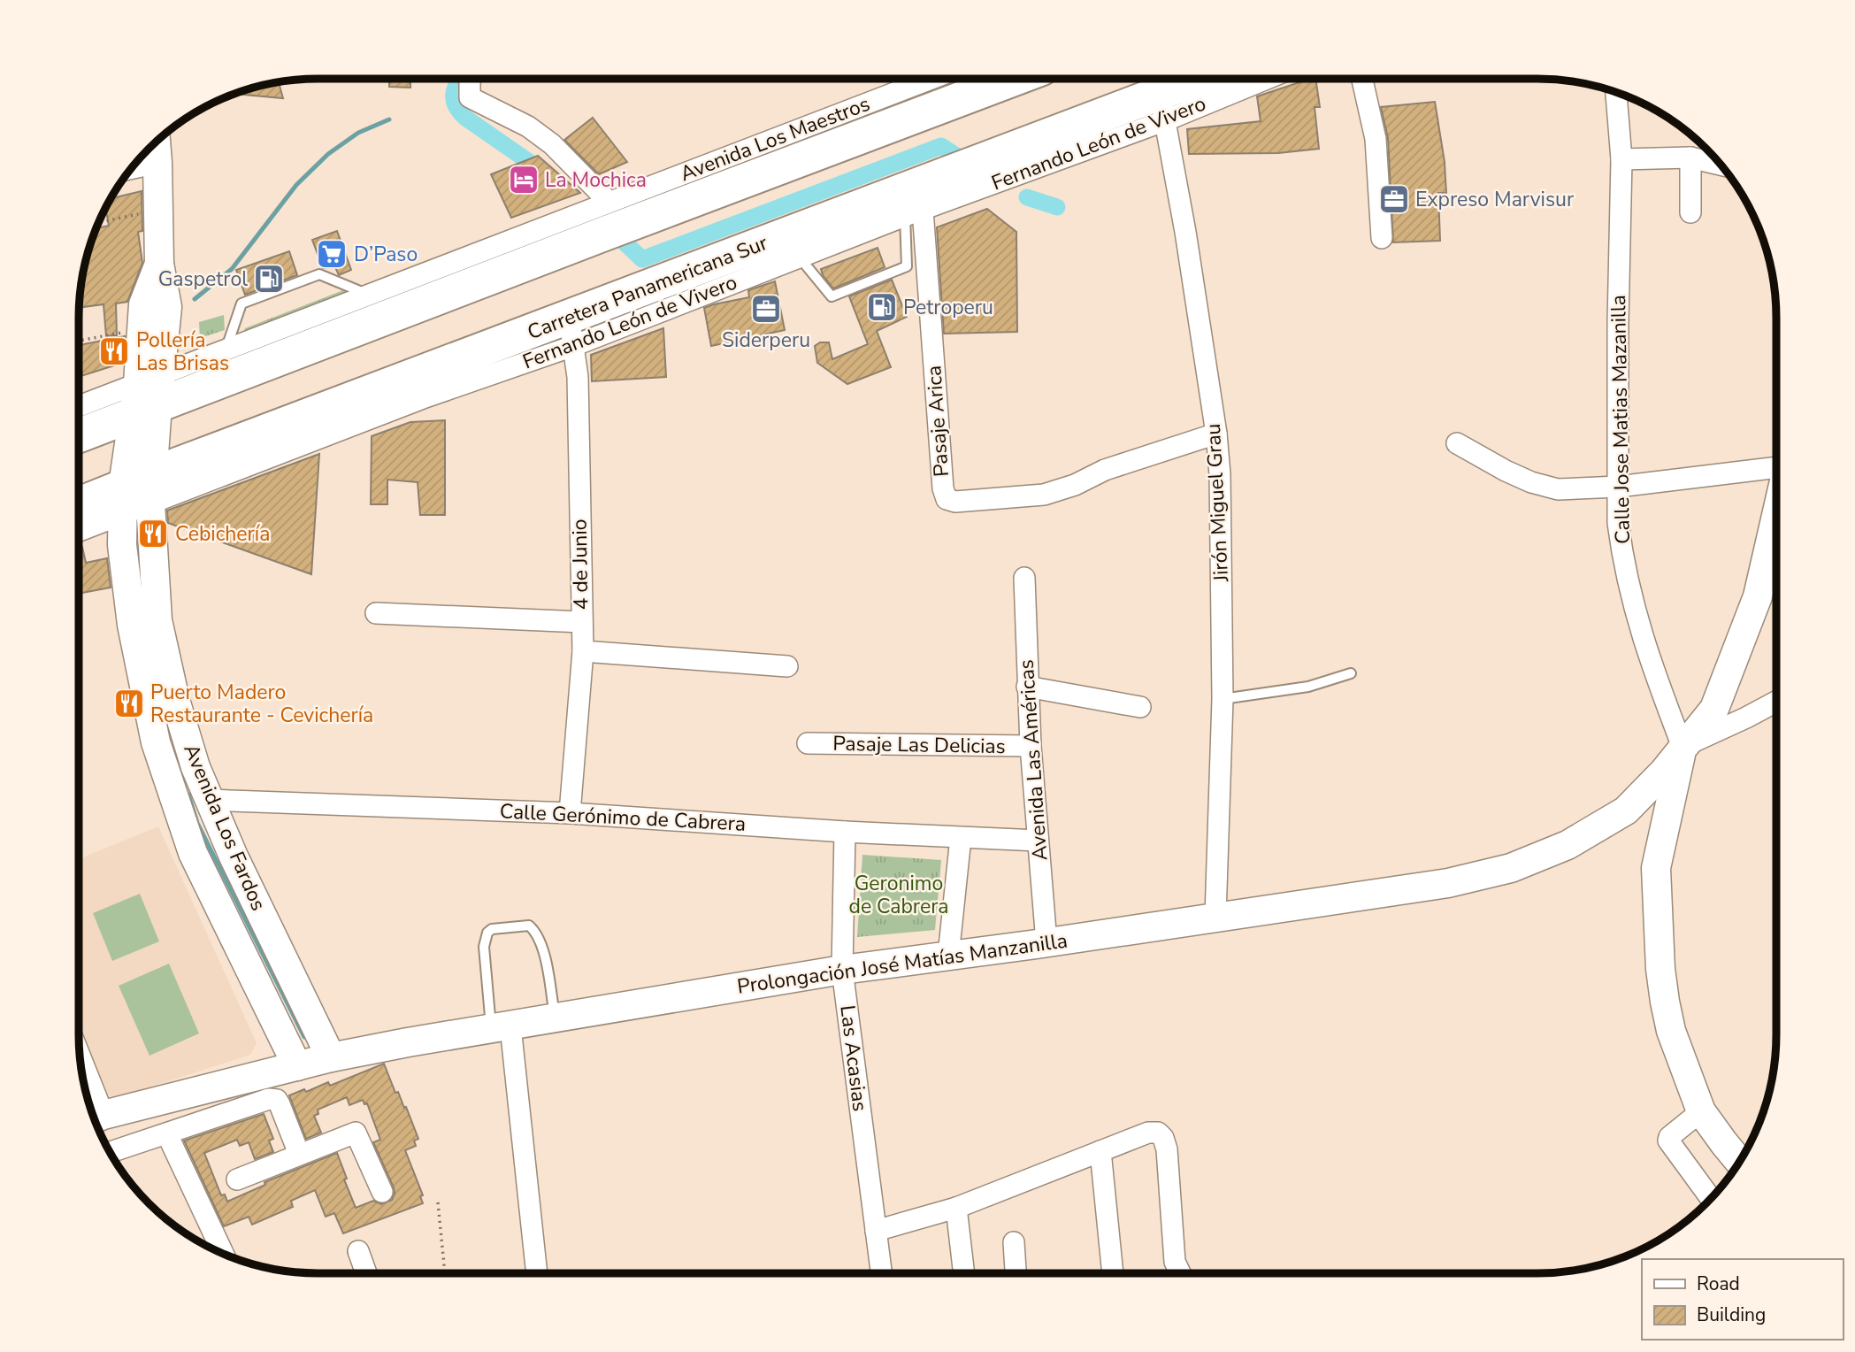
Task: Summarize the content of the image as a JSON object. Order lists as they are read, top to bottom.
{
  "streets": {
    "highway": ["Carretera Panamericana Sur"],
    "street": [
      "Avenida Los Maestros",
      "Fernando León de Vivero",
      "Calle Jose Matias Mazanilla",
      "Pasaje Arica",
      "Jirón Miguel Grau",
      "4 de Junio",
      "Pasaje Las Delicias",
      "Avenida Las Américas",
      "Calle Gerónimo de Cabrera",
      "Avenida Los Fardos",
      "Prolongación José Matías Manzanilla",
      "Las Acasias"
    ]
  },
  "crossings": [
    ["Fernando León de Vivero", "Carretera Panamericana Sur"],
    ["Fernando León de Vivero", "Pasaje Arica"],
    ["Fernando León de Vivero", "Jirón Miguel Grau"],
    ["Fernando León de Vivero", "4 de Junio"],
    ["Carretera Panamericana Sur", "Pasaje Arica"],
    ["Carretera Panamericana Sur", "Jirón Miguel Grau"],
    ["Carretera Panamericana Sur", "4 de Junio"],
    ["Carretera Panamericana Sur", "Avenida Los Fardos"],
    ["Calle Jose Matias Mazanilla", "Prolongación José Matías Manzanilla"],
    ["Pasaje Arica", "Jirón Miguel Grau"],
    ["Jirón Miguel Grau", "Prolongación José Matías Manzanilla"],
    ["4 de Junio", "Calle Gerónimo de Cabrera"],
    ["Pasaje Las Delicias", "Avenida Las Américas"],
    ["Avenida Las Américas", "Calle Gerónimo de Cabrera"],
    ["Avenida Las Américas", "Prolongación José Matías Manzanilla"],
    ["Calle Gerónimo de Cabrera", "Avenida Los Fardos"],
    ["Calle Gerónimo de Cabrera", "Las Acasias"],
    ["Avenida Los Fardos", "Prolongación José Matías Manzanilla"],
    ["Prolongación José Matías Manzanilla", "Las Acasias"]
  ],
  "parks": ["Geronimo de Cabrera"],
  "places": {
    "hotel": ["La Mochica"],
    "office": ["Expreso Marvisur", "Siderperu"],
    "supermarket": ["D’Paso"],
    "fuel station": ["Gaspetrol", "Petroperu"],
    "restaurant": ["Pollería Las Brisas", "Cebichería", "Puerto Madero Restaurante - Cevichería"]
  },
  "legend": ["Road", "Building"]
}
